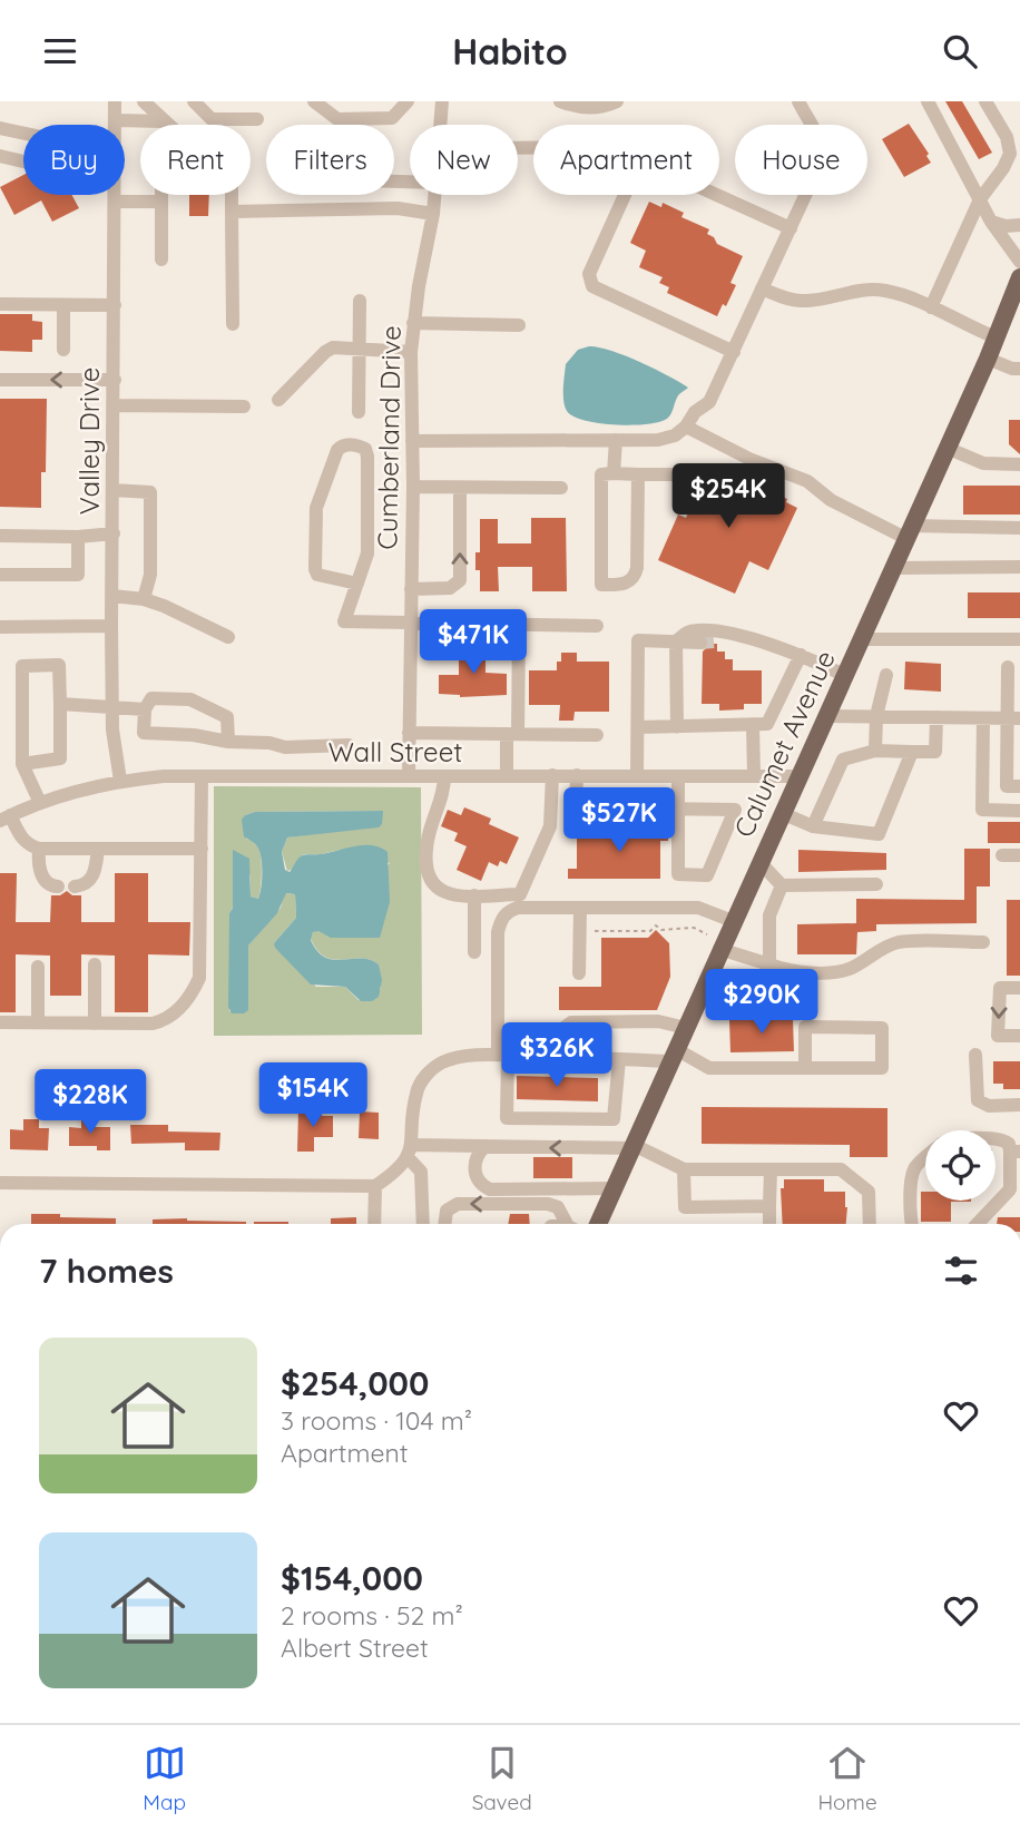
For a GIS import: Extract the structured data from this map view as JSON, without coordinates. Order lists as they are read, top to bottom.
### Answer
{
  "streets": {
    "main road": ["Calumet Avenue"],
    "street": ["Cumberland Drive", "Valley Drive", "Wall Street"]
  },
  "crossings": [
    ["Cumberland Drive", "Wall Street"],
    ["Valley Drive", "Wall Street"],
    ["Calumet Avenue", "Wall Street"]
  ],
  "page": {
    "header": "Habito",
    "chip": [
      "Buy",
      "Rent",
      "Filters",
      "New",
      "Apartment",
      "House"
    ],
    "price": [
      "$254K",
      "$471K",
      "$527K",
      "$290K",
      "$326K",
      "$154K",
      "$228K"
    ],
    "heading": "7 homes",
    "list": [
      {
        "name": "$254,000",
        "note": "3 rooms · 104 m² · Apartment"
      },
      {
        "name": "$154,000",
        "note": "2 rooms · 52 m² · Albert Street"
      }
    ],
    "tabs": ["Map", "Saved", "Home"]
  }
}
